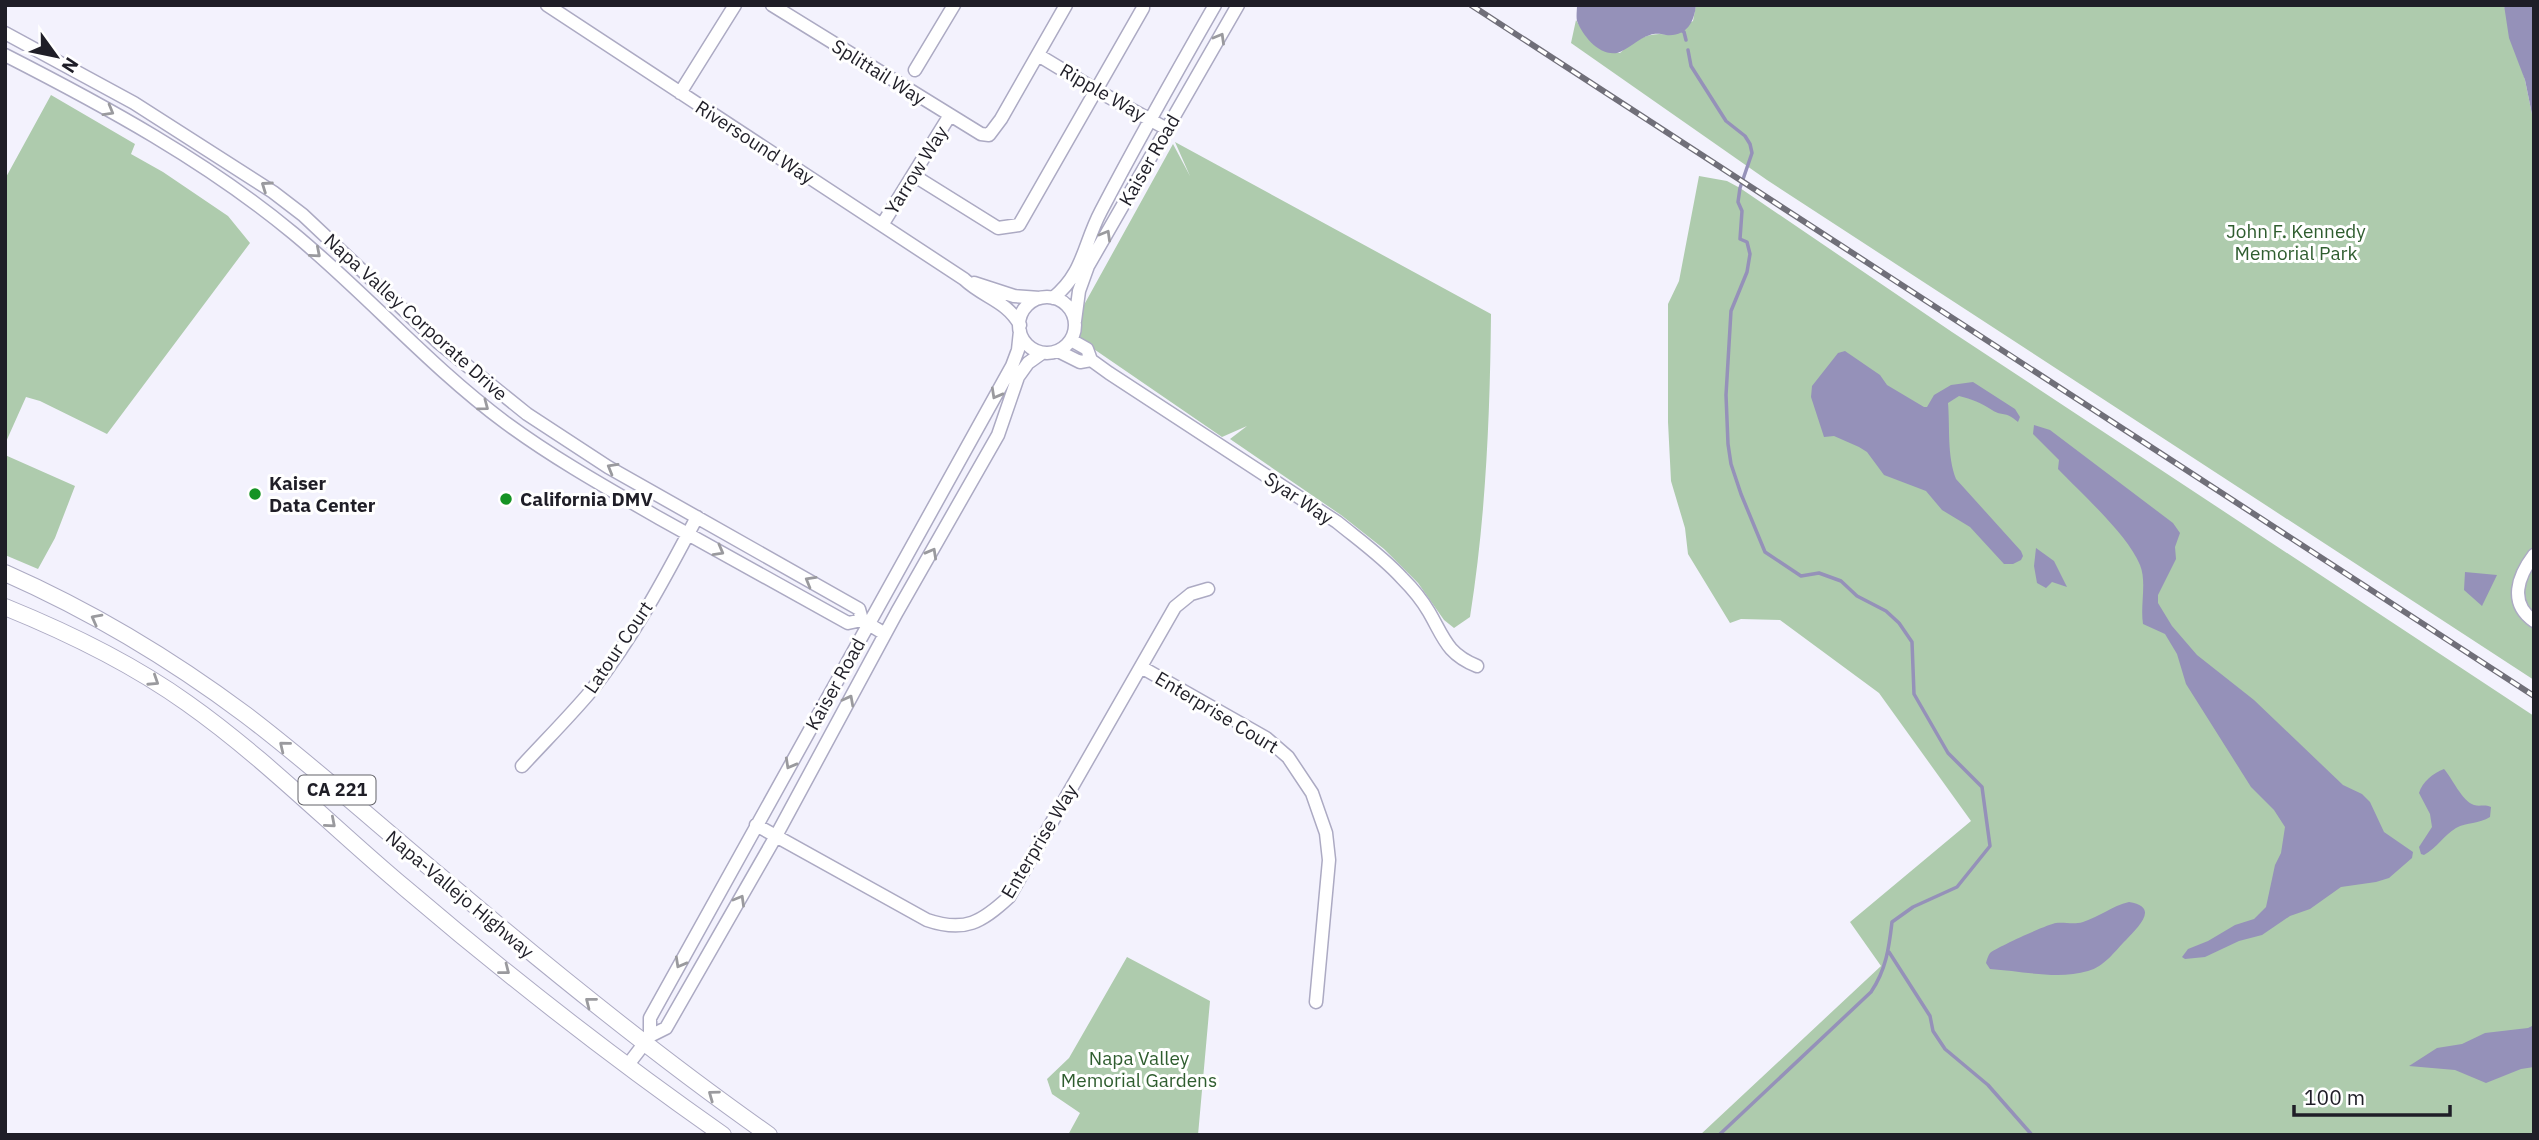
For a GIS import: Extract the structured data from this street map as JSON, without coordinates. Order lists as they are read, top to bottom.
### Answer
{
  "streets": {
    "main road": ["CA 221", "Napa-Vallejo Highway"],
    "street": [
      "Splittail Way",
      "Ripple Way",
      "Riversound Way",
      "Kaiser Road",
      "Yarrow Way",
      "Napa Valley Corporate Drive",
      "Syar Way",
      "Latour Court",
      "Enterprise Court",
      "Enterprise Way"
    ]
  },
  "crossings": [
    ["Splittail Way", "Ripple Way"],
    ["Splittail Way", "Yarrow Way"],
    ["Ripple Way", "Kaiser Road"],
    ["Riversound Way", "Kaiser Road"],
    ["Riversound Way", "Yarrow Way"],
    ["Riversound Way", "Syar Way"],
    ["Kaiser Road", "Napa Valley Corporate Drive"],
    ["Kaiser Road", "Syar Way"],
    ["Kaiser Road", "Enterprise Way"],
    ["Kaiser Road", "Napa-Vallejo Highway"],
    ["Napa Valley Corporate Drive", "Latour Court"],
    ["Enterprise Court", "Enterprise Way"]
  ],
  "parks": ["John F. Kennedy Memorial Park", "Napa Valley Memorial Gardens"],
  "places": ["Kaiser Data Center", "California DMV"],
  "scale_bar": "100 m",
  "north": "bottom right"
}
